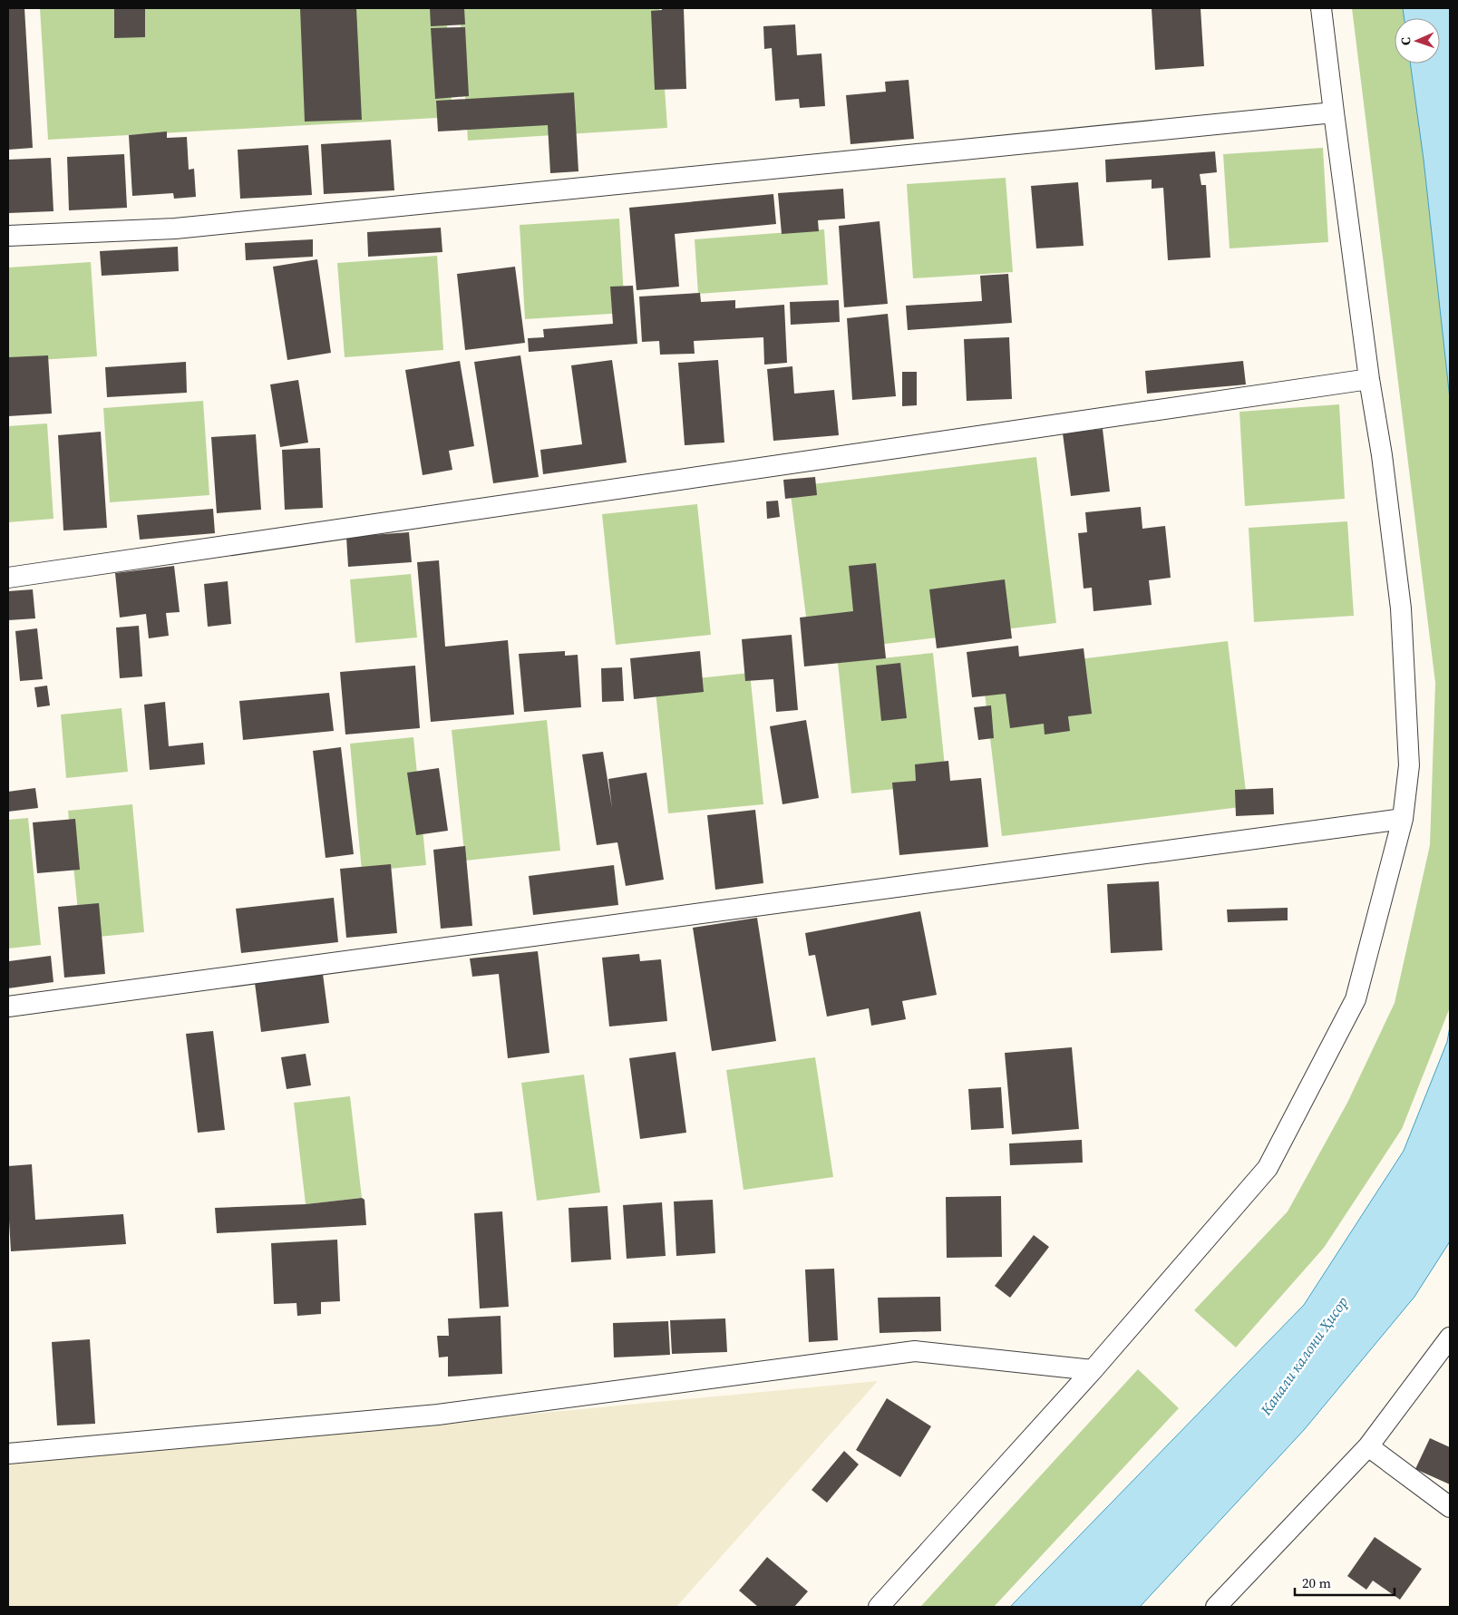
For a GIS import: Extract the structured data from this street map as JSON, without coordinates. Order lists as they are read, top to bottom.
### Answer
{
  "water": ["Канали калони Ҳисор"],
  "scale_bar": "20 m",
  "north": "left"
}
